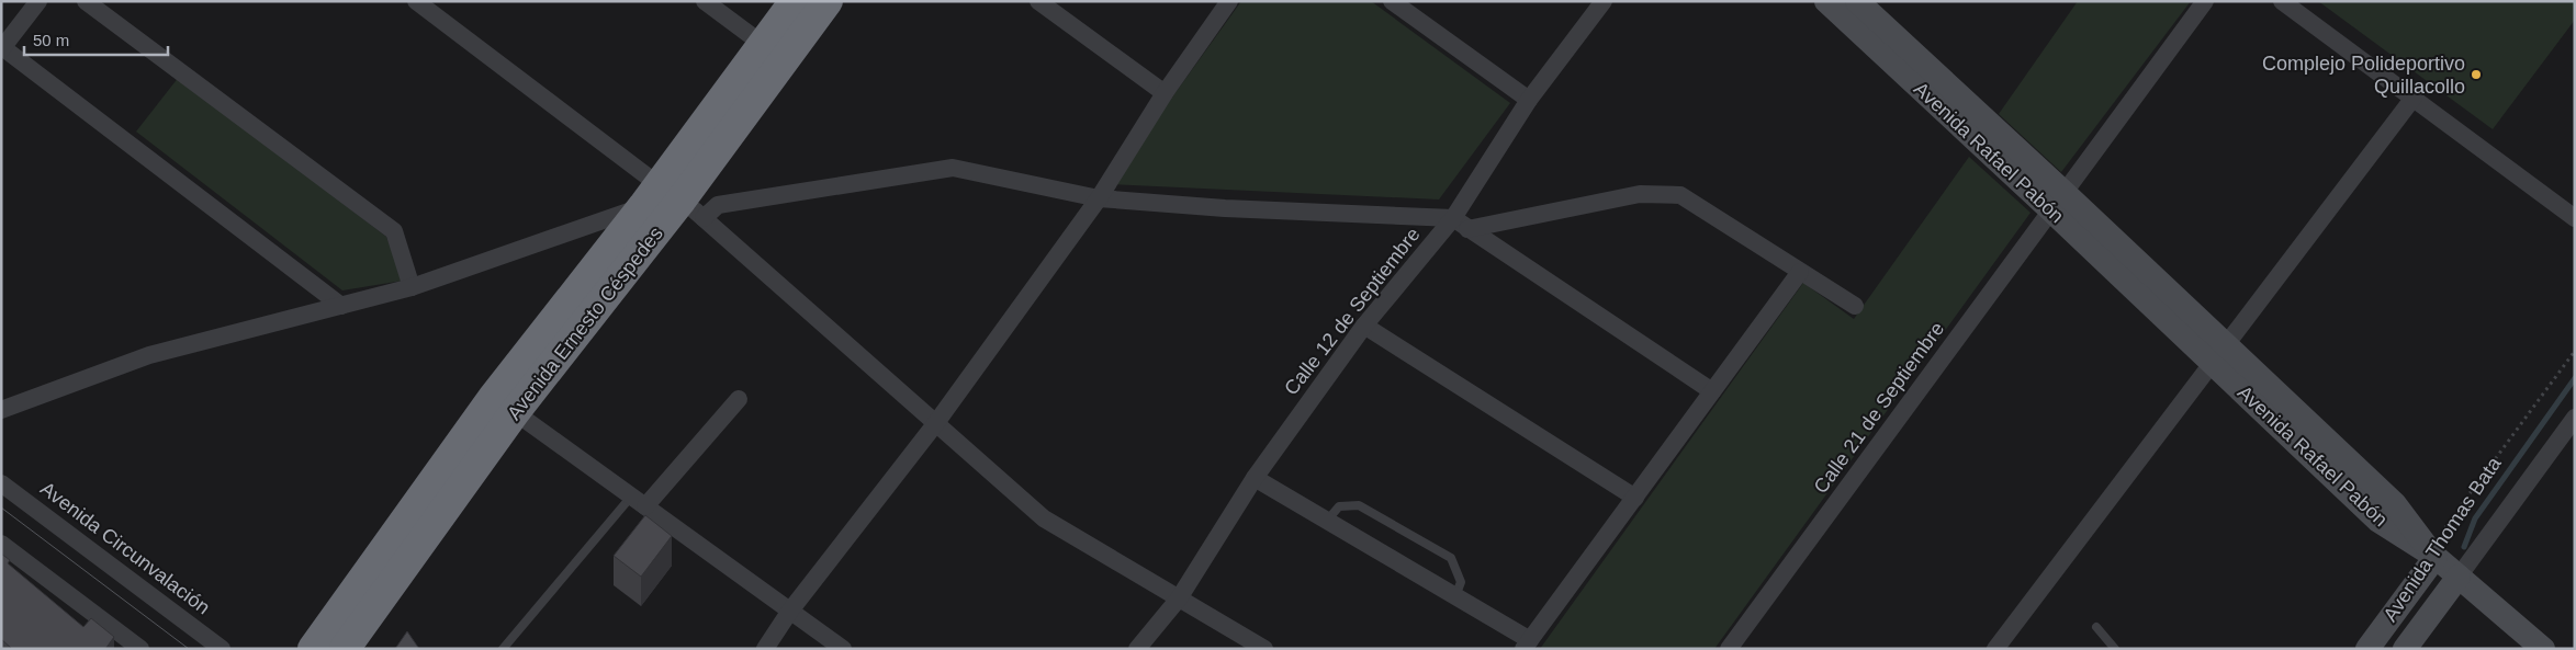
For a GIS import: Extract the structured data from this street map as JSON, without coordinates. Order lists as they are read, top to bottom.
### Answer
{
  "streets": {
    "highway": ["Avenida Ernesto Céspedes"],
    "main road": ["Avenida Rafael Pabón", "Avenida Thomas Bata"],
    "street": ["Calle 12 de Septiembre", "Calle 21 de Septiembre", "Avenida Circunvalación"]
  },
  "crossings": [
    ["Avenida Rafael Pabón", "Calle 21 de Septiembre"],
    ["Avenida Rafael Pabón", "Avenida Thomas Bata"]
  ],
  "places": ["Complejo Polideportivo Quillacollo"],
  "scale_bar": "50 m"
}
